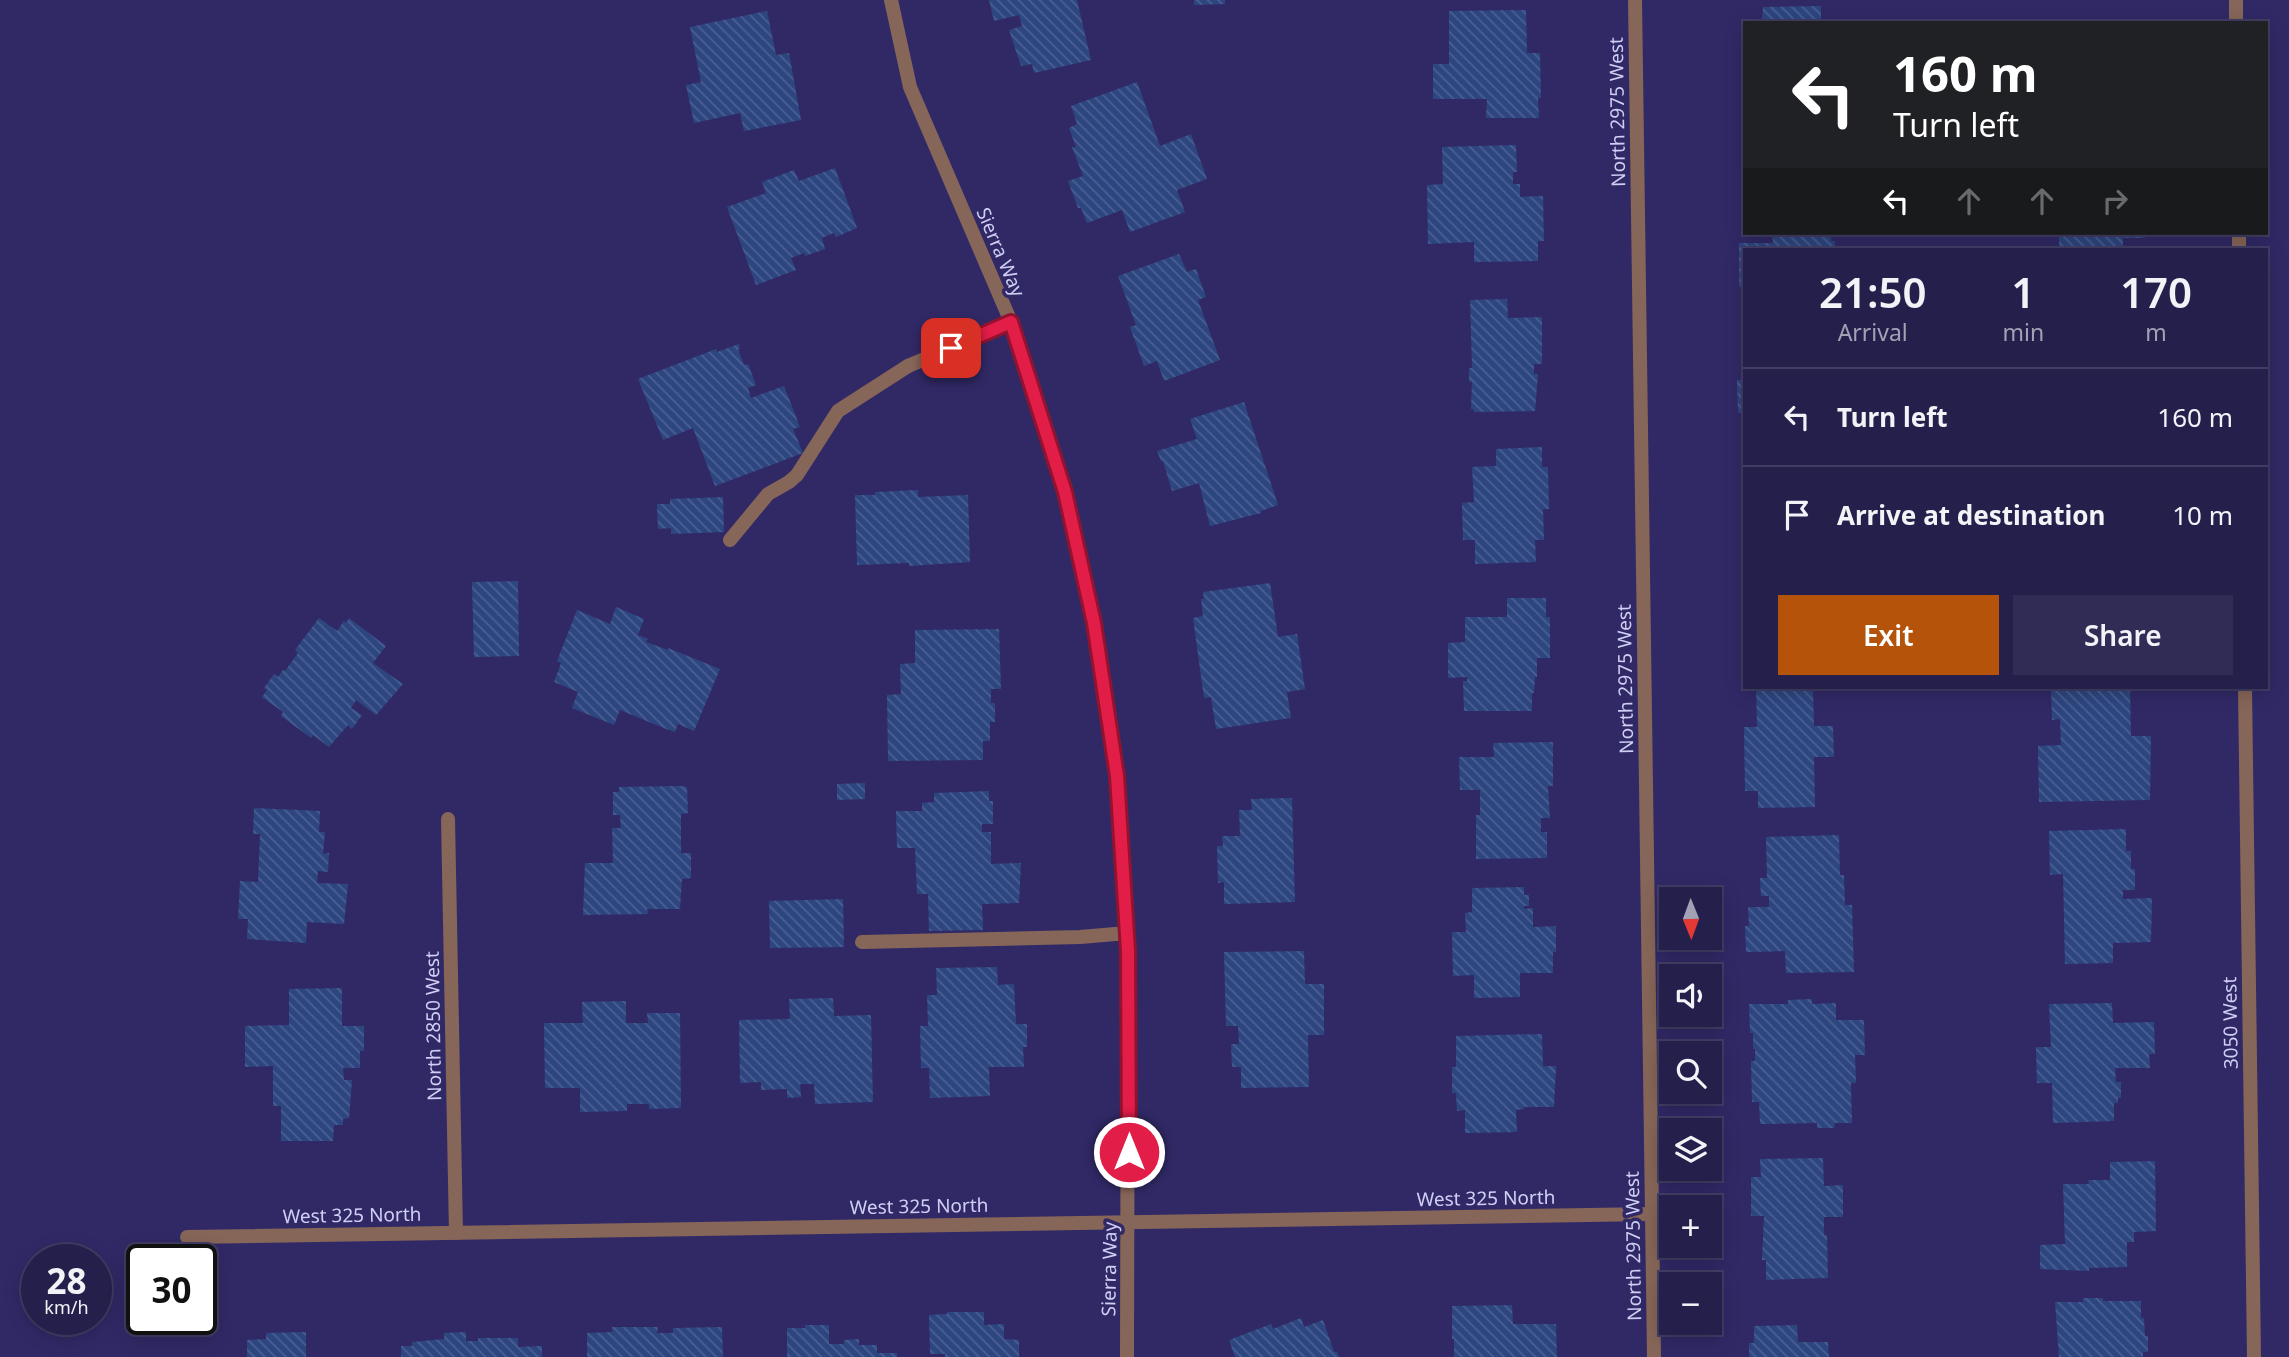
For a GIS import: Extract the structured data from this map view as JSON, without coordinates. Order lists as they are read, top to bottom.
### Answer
{
  "streets": {
    "street": [
      "North 2975 West",
      "Sierra Way",
      "3050 West",
      "North 2850 West",
      "West 325 North"
    ]
  },
  "crossings": [
    ["North 2975 West", "West 325 North"],
    ["Sierra Way", "West 325 North"],
    ["North 2850 West", "West 325 North"]
  ],
  "north": "bottom",
  "page": {
    "turn": ["160 m", "Turn left"],
    "eta": [
      "21:50",
      "Arrival",
      "1",
      "min",
      "170",
      "m"
    ],
    "list": [
      {
        "name": "Turn left",
        "value": "160 m"
      },
      {
        "name": "Arrive at destination",
        "value": "10 m"
      }
    ],
    "buttons": ["Exit", "Share"],
    "map_buttons": ["+", "−"],
    "speed": "28 km/h",
    "limit": "30"
  }
}
